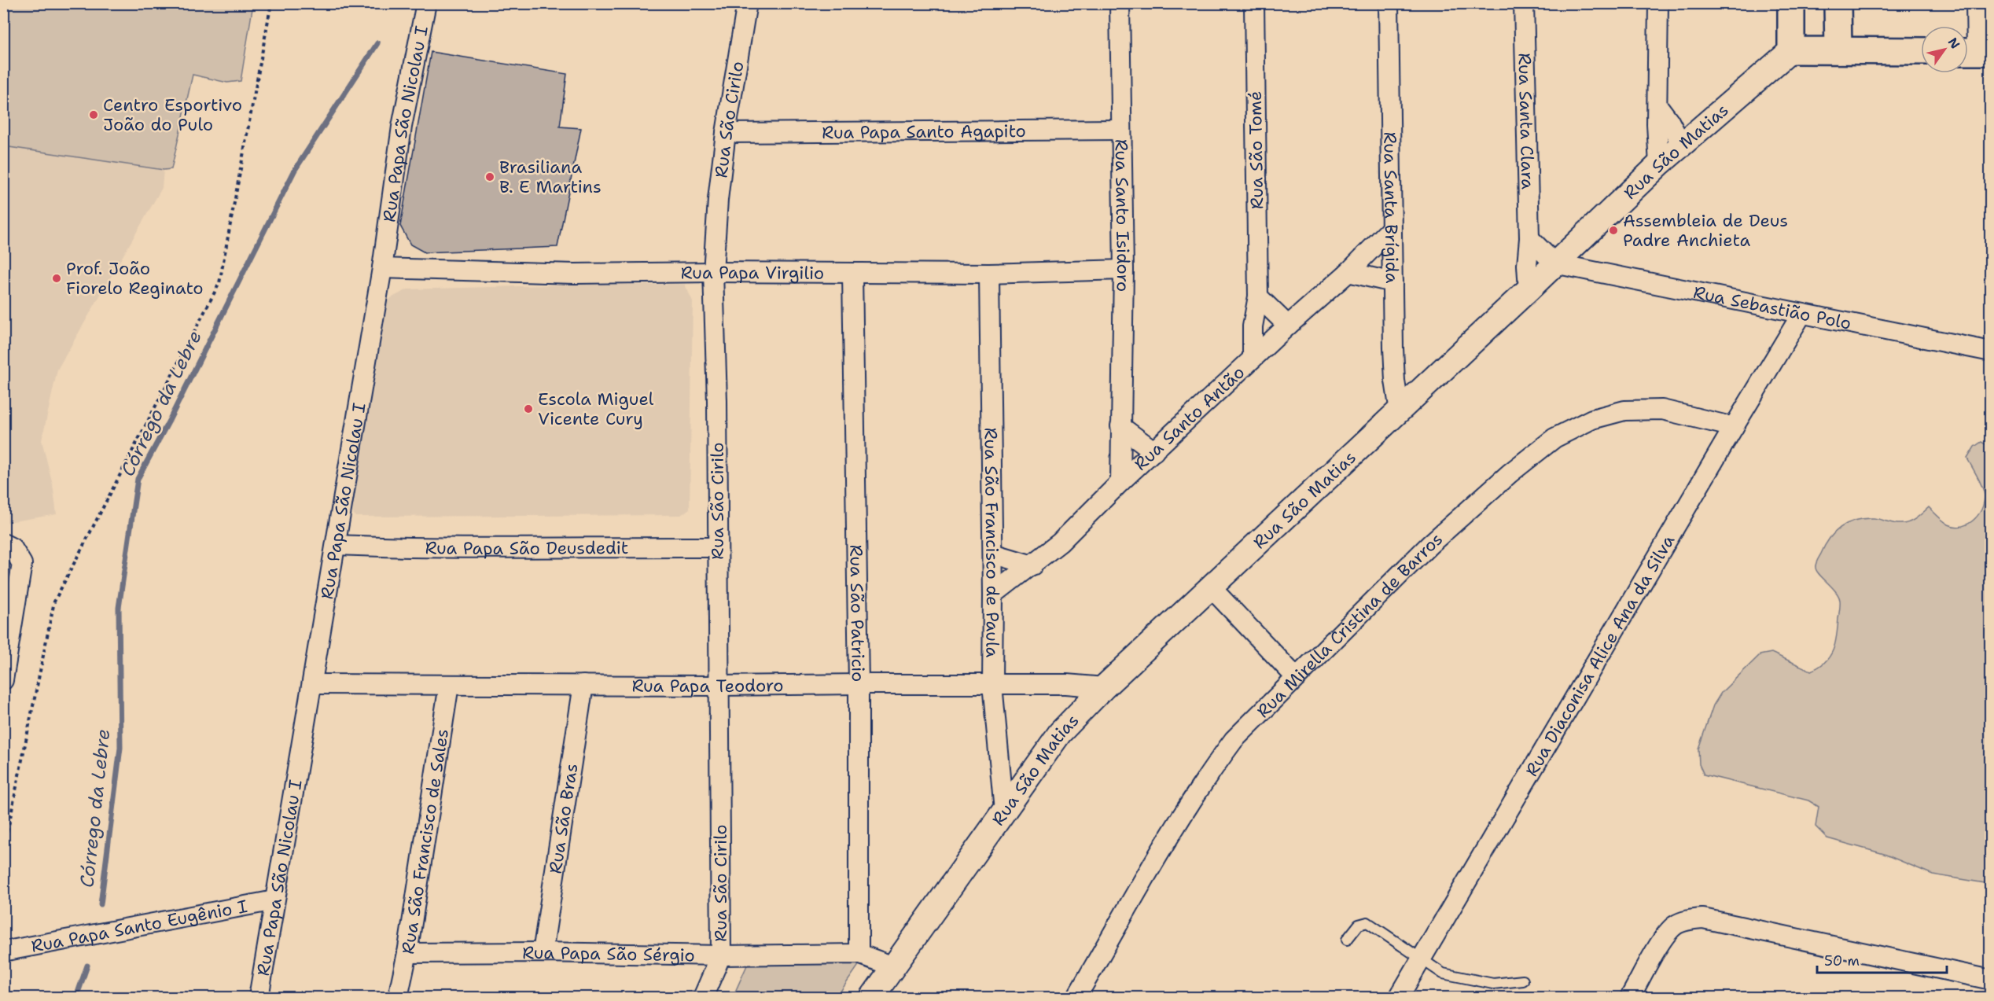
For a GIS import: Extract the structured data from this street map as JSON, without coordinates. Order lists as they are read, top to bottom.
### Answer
{
  "streets": {
    "street": [
      "Rua São Cirilo",
      "Rua Santa Clara",
      "Rua Papa São Nicolau I",
      "Rua Papa Santo Agapito",
      "Rua São Tomé",
      "Rua São Matias",
      "Rua Santa Brígida",
      "Rua Santo Isidoro",
      "Rua Papa Virgilio",
      "Rua Sebastião Polo",
      "Rua Santo Antão",
      "Rua São Francisco de Paula",
      "Rua Papa São Deusdedit",
      "Rua São Patricio",
      "Rua Mirella Cristina de Barros",
      "Rua Diaconisa Alice Ana da Silva",
      "Rua Papa Teodoro",
      "Rua São Bras",
      "Rua São Francisco de Sales",
      "Rua Papa Santo Eugênio I",
      "Rua Papa São Sérgio"
    ]
  },
  "crossings": [
    ["Rua São Cirilo", "Rua Papa Santo Agapito"],
    ["Rua São Cirilo", "Rua Papa Virgilio"],
    ["Rua São Cirilo", "Rua Papa São Deusdedit"],
    ["Rua São Cirilo", "Rua Papa Teodoro"],
    ["Rua São Cirilo", "Rua Papa São Sérgio"],
    ["Rua Santa Clara", "Rua São Matias"],
    ["Rua Papa São Nicolau I", "Rua Papa Virgilio"],
    ["Rua Papa São Nicolau I", "Rua Papa São Deusdedit"],
    ["Rua Papa São Nicolau I", "Rua Papa Teodoro"],
    ["Rua Papa São Nicolau I", "Rua Papa Santo Eugênio I"],
    ["Rua Papa Santo Agapito", "Rua Santo Isidoro"],
    ["Rua São Tomé", "Rua Santo Antão"],
    ["Rua São Matias", "Rua Santa Brígida"],
    ["Rua São Matias", "Rua Sebastião Polo"],
    ["Rua São Matias", "Rua São Francisco de Paula"],
    ["Rua São Matias", "Rua Papa Teodoro"],
    ["Rua São Matias", "Rua Papa São Sérgio"],
    ["Rua Santa Brígida", "Rua Santo Antão"],
    ["Rua Santo Isidoro", "Rua Papa Virgilio"],
    ["Rua Santo Isidoro", "Rua Santo Antão"],
    ["Rua Papa Virgilio", "Rua São Francisco de Paula"],
    ["Rua Papa Virgilio", "Rua São Patricio"],
    ["Rua Sebastião Polo", "Rua Diaconisa Alice Ana da Silva"],
    ["Rua Santo Antão", "Rua São Francisco de Paula"],
    ["Rua São Francisco de Paula", "Rua Papa Teodoro"],
    ["Rua São Patricio", "Rua Papa Teodoro"],
    ["Rua São Patricio", "Rua Papa São Sérgio"],
    ["Rua Mirella Cristina de Barros", "Rua Diaconisa Alice Ana da Silva"],
    ["Rua Papa Teodoro", "Rua São Bras"],
    ["Rua Papa Teodoro", "Rua São Francisco de Sales"],
    ["Rua São Bras", "Rua Papa São Sérgio"],
    ["Rua São Francisco de Sales", "Rua Papa São Sérgio"]
  ],
  "water": ["Córrego da Lebre"],
  "places": [
    "Centro Esportivo João do Pulo",
    "Brasiliana B. E Martins",
    "Assembleia de Deus Padre Anchieta",
    "Prof. João Fiorelo Reginato",
    "Escola Miguel Vicente Cury"
  ],
  "scale_bar": "50 m",
  "north": "top right"
}
